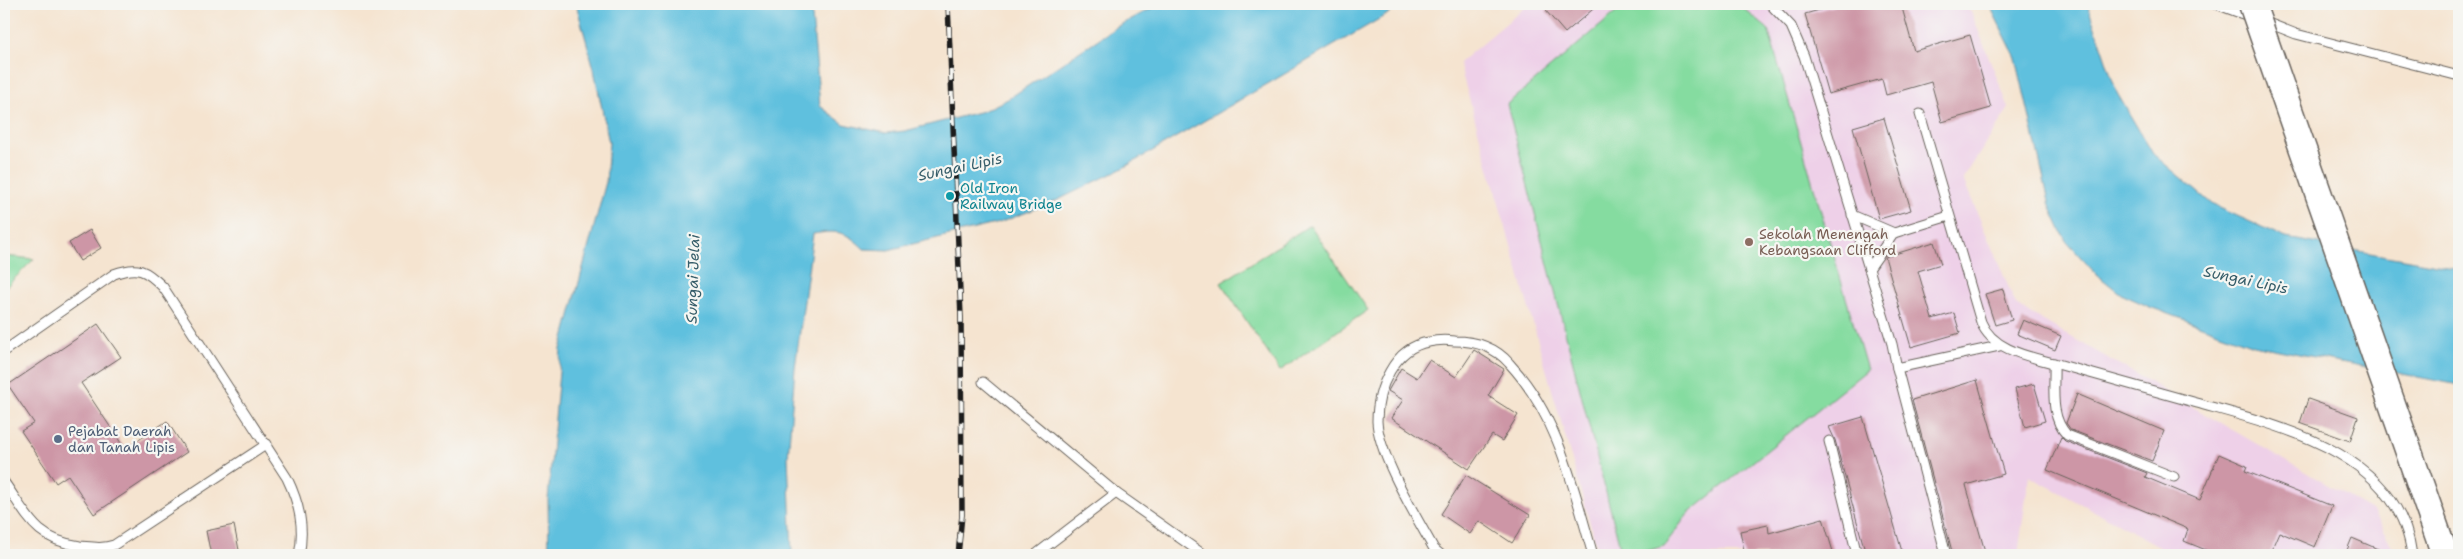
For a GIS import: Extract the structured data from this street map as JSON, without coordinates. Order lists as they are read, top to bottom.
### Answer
{
  "water": ["Sungai Lipis", "Sungai Jelai"],
  "places": ["Old Iron Railway Bridge", "Sekolah Menengah Kebangsaan Clifford", "Pejabat Daerah dan Tanah Lipis"]
}
